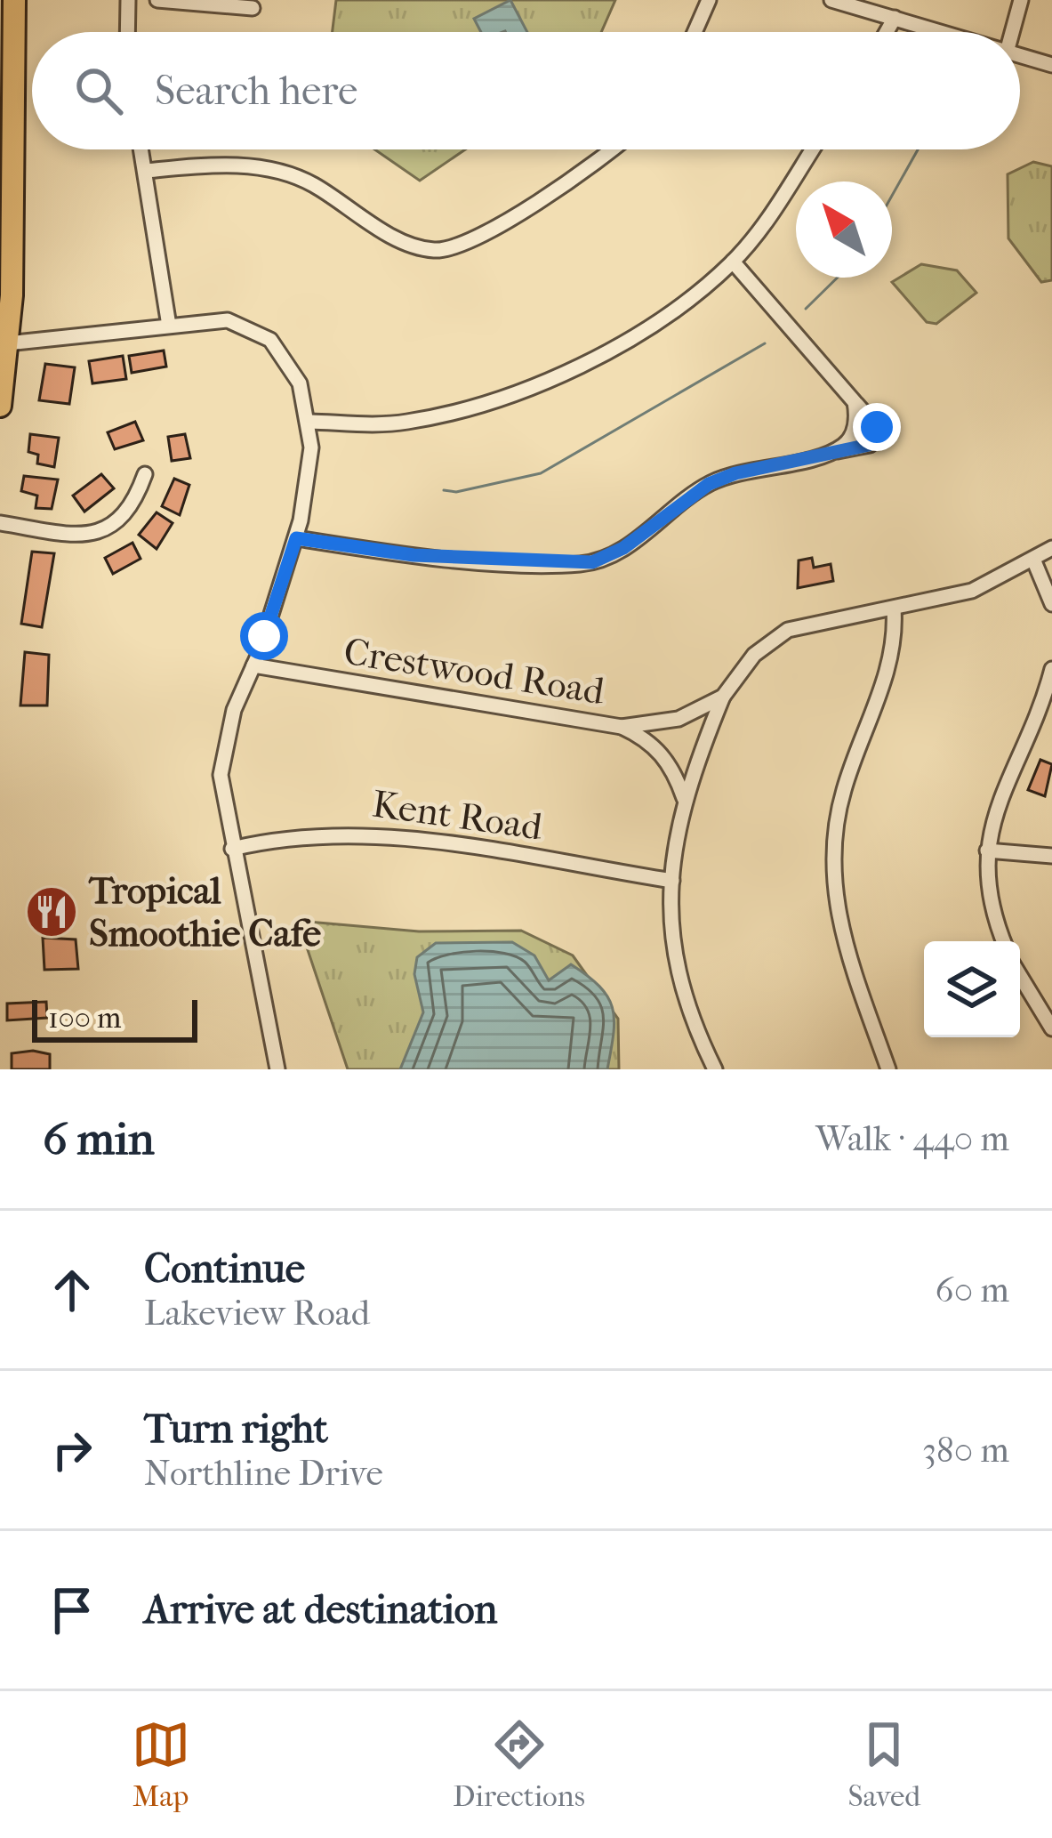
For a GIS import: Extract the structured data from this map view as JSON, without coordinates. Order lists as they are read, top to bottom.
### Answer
{
  "streets": {
    "street": ["Crestwood Road", "Kent Road"]
  },
  "places": {
    "restaurant": ["Tropical Smoothie Cafe"]
  },
  "scale_bar": "100 m",
  "north": "top left",
  "page": {
    "search": "Search here",
    "scale": "100 m",
    "heading": ["6 min", "Walk · 440 m"],
    "list": [
      ["Continue", "Lakeview Road", "60 m"],
      ["Turn right", "Northline Drive", "380 m"],
      "Arrive at destination"
    ],
    "nav": ["Map", "Directions", "Saved"]
  }
}
